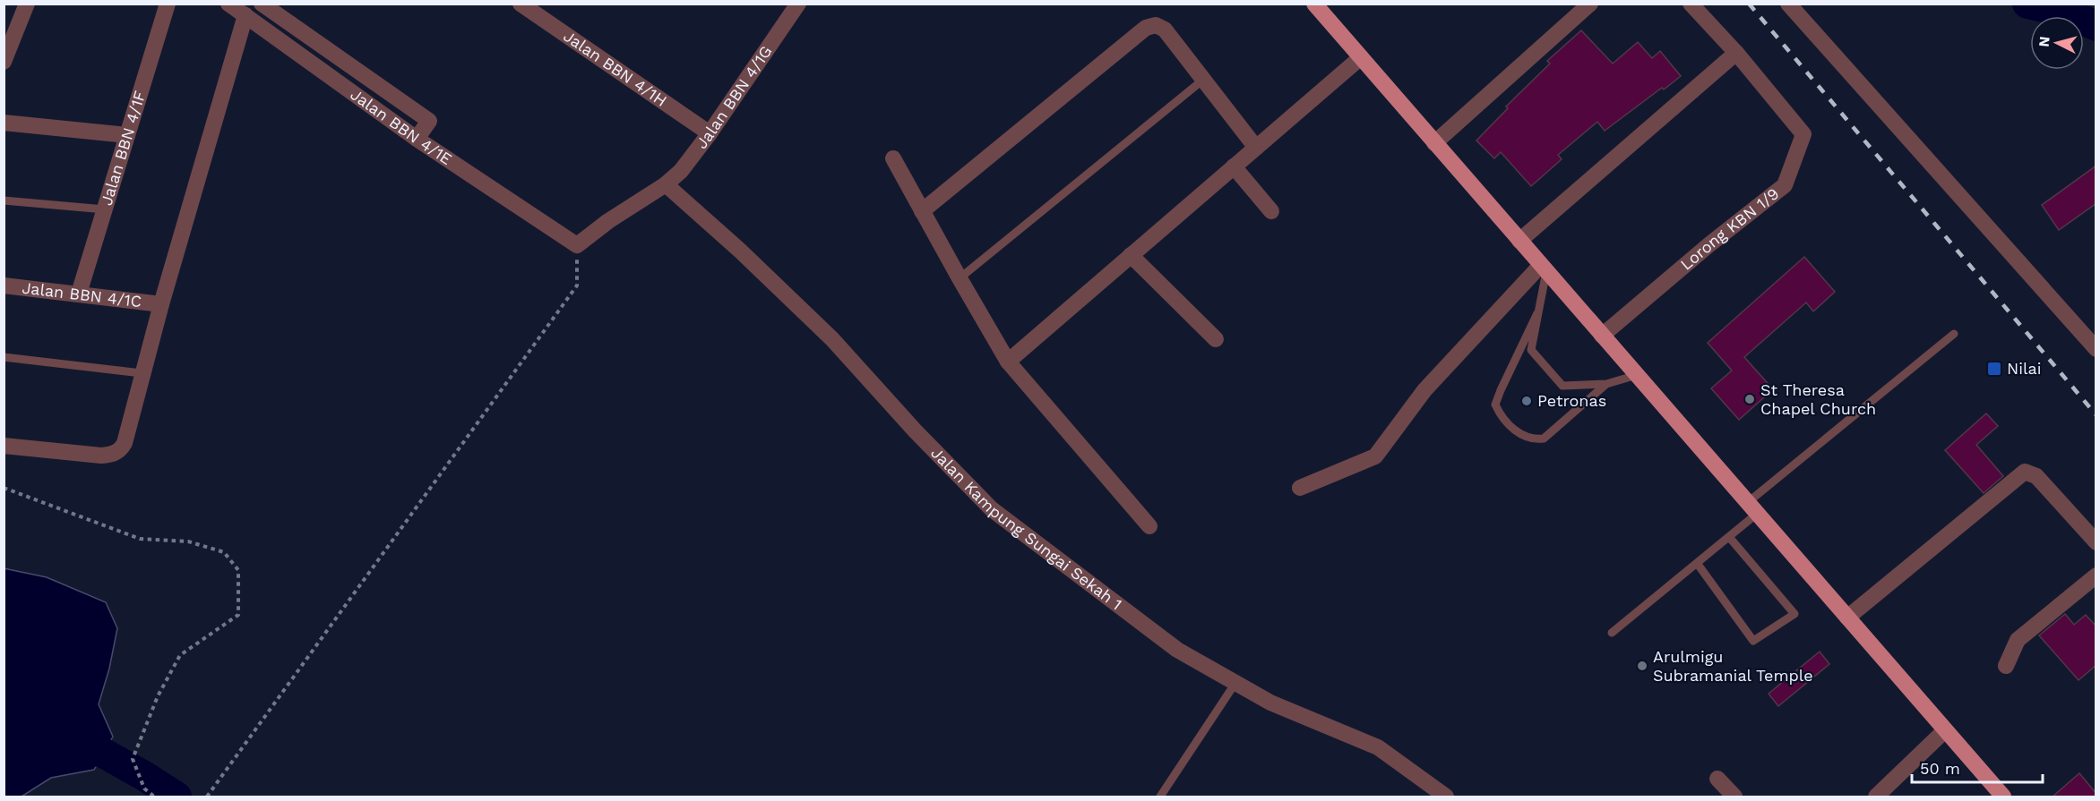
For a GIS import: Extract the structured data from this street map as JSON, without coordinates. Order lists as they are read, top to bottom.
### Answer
{
  "streets": {
    "street": [
      "Jalan BBN 4/1H",
      "Jalan BBN 4/1G",
      "Jalan BBN 4/1E",
      "Jalan BBN 4/1F",
      "Lorong KBN 1/9",
      "Jalan BBN 4/1C",
      "Jalan Kampung Sungai Sekah 1"
    ]
  },
  "crossings": [
    ["Jalan BBN 4/1H", "Jalan BBN 4/1G"],
    ["Jalan BBN 4/1G", "Jalan BBN 4/1E"],
    ["Jalan BBN 4/1G", "Jalan Kampung Sungai Sekah 1"],
    ["Jalan BBN 4/1F", "Jalan BBN 4/1C"]
  ],
  "places": {
    "transit": ["Nilai"],
    "other": ["St Theresa Chapel Church", "Petronas", "Arulmigu Subramanial Temple"]
  },
  "scale_bar": "50 m",
  "north": "left"
}
